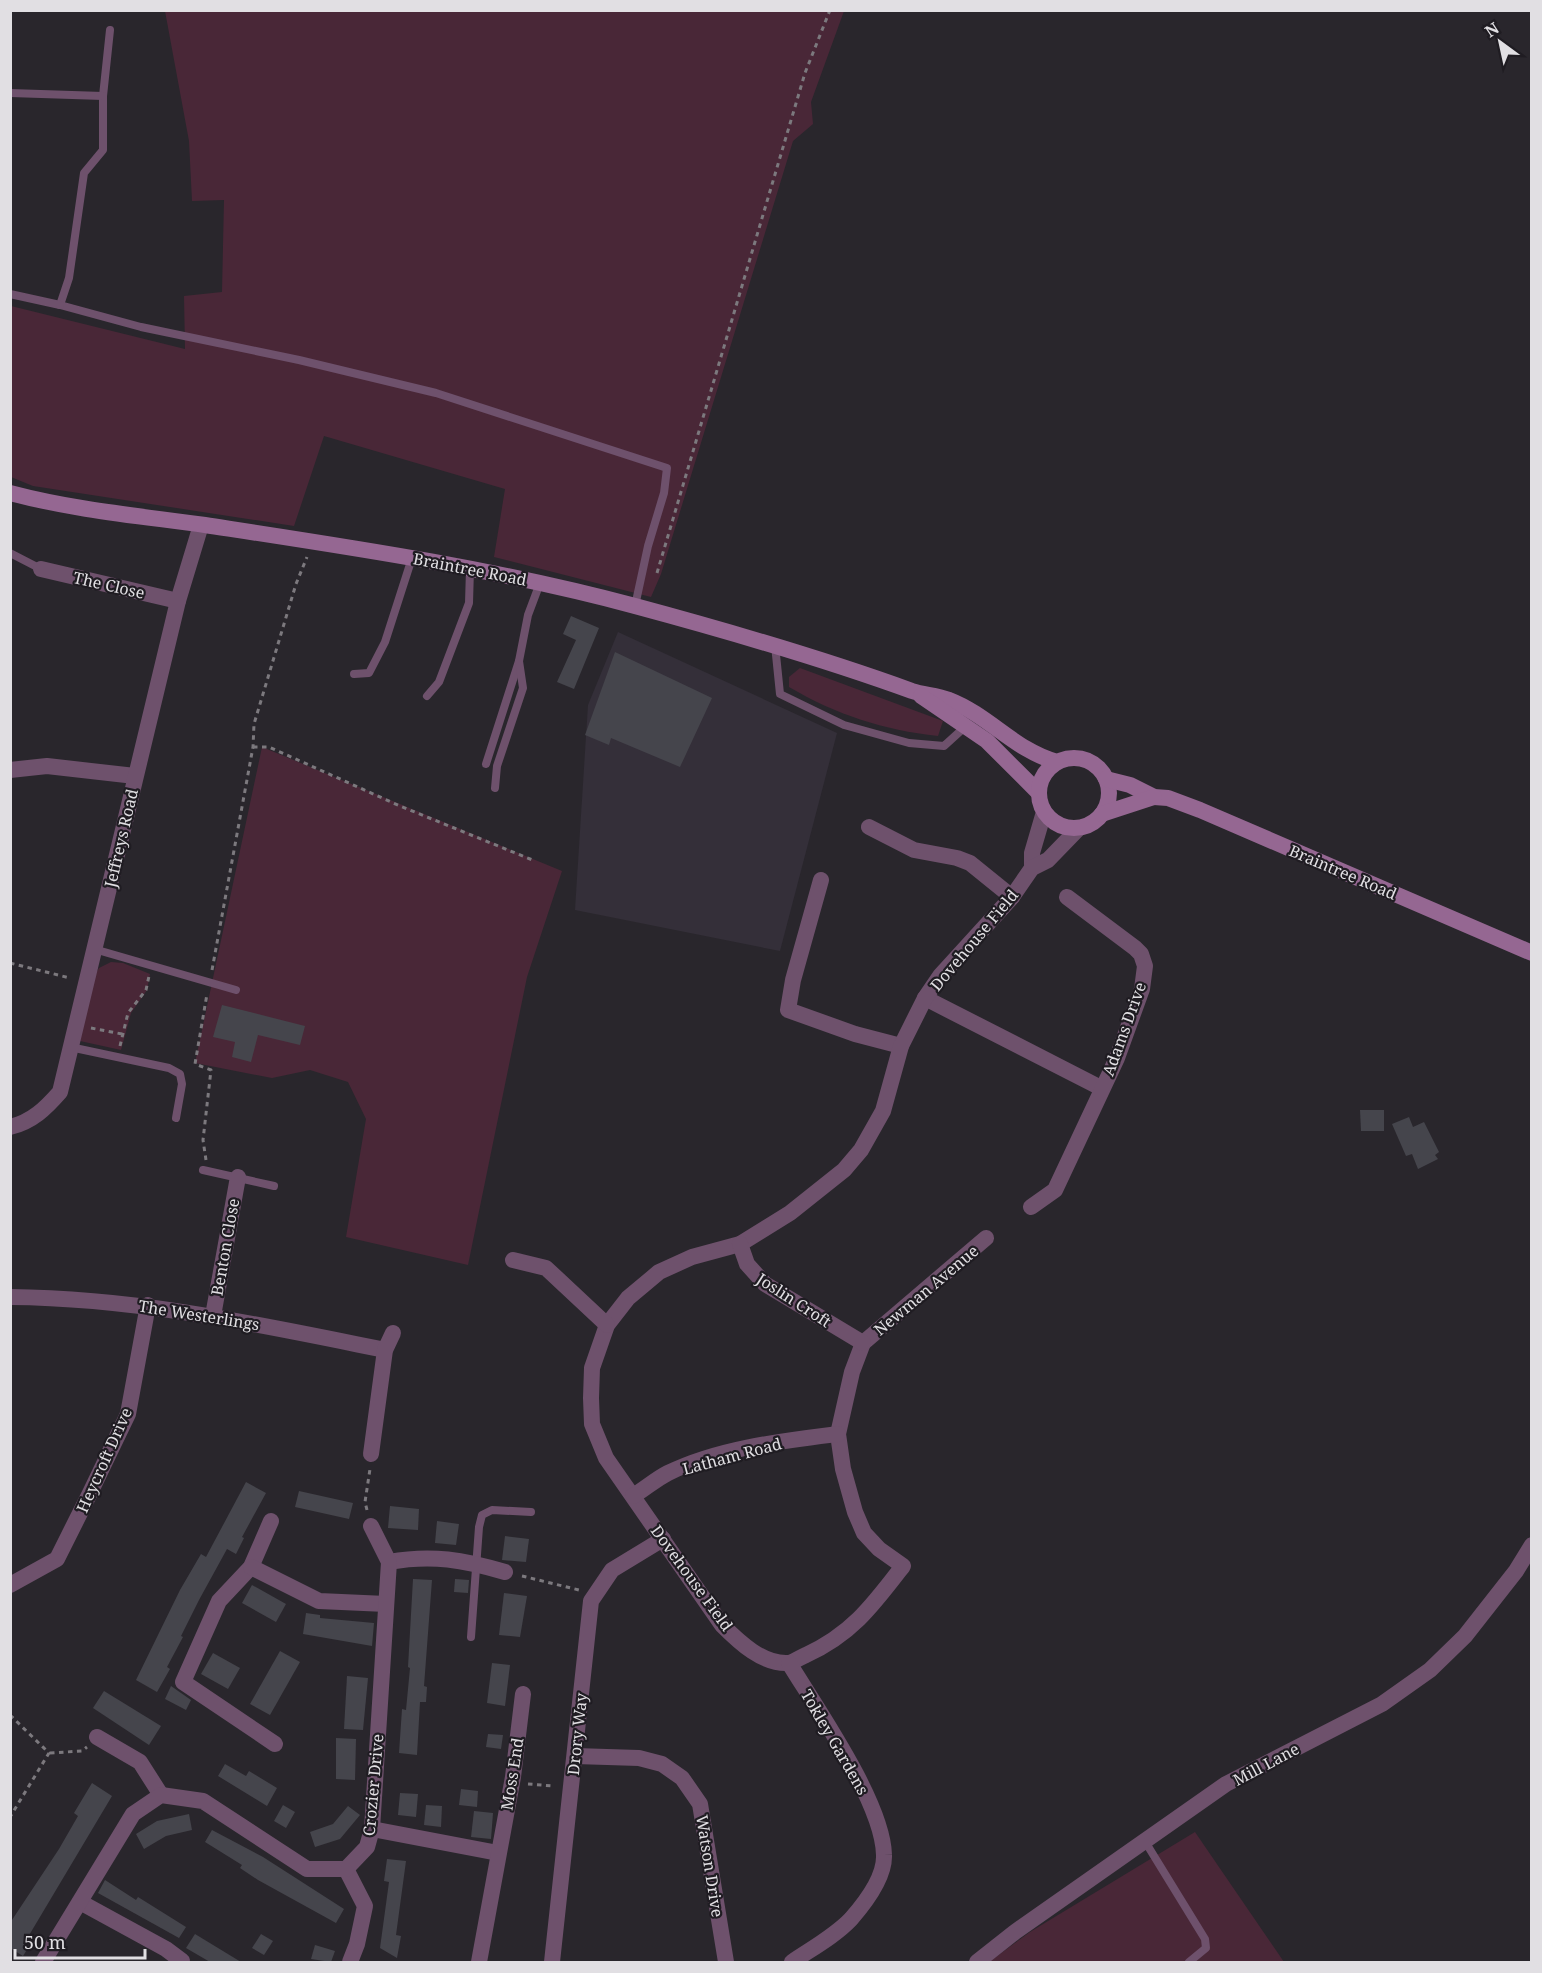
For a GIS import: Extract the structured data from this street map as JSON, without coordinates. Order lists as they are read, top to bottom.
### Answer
{
  "streets": {
    "main road": ["Braintree Road"],
    "street": [
      "The Close",
      "Jeffreys Road",
      "Dovehouse Field",
      "Adams Drive",
      "Benton Close",
      "Newman Avenue",
      "Joslin Croft",
      "The Westerlings",
      "Latham Road",
      "Heycroft Drive",
      "Drory Way",
      "Tokley Gardens",
      "Mill Lane",
      "Moss End",
      "Crozier Drive",
      "Watson Drive"
    ]
  },
  "crossings": [
    ["Braintree Road", "Jeffreys Road"],
    ["Braintree Road", "Dovehouse Field"],
    ["The Close", "Jeffreys Road"],
    ["Dovehouse Field", "Adams Drive"],
    ["Dovehouse Field", "Newman Avenue"],
    ["Dovehouse Field", "Joslin Croft"],
    ["Dovehouse Field", "Latham Road"],
    ["Dovehouse Field", "Drory Way"],
    ["Dovehouse Field", "Tokley Gardens"],
    ["Benton Close", "The Westerlings"],
    ["Newman Avenue", "Joslin Croft"],
    ["Newman Avenue", "Latham Road"],
    ["Newman Avenue", "Tokley Gardens"],
    ["The Westerlings", "Heycroft Drive"],
    ["Drory Way", "Watson Drive"]
  ],
  "scale_bar": "50 m",
  "north": "top left"
}
